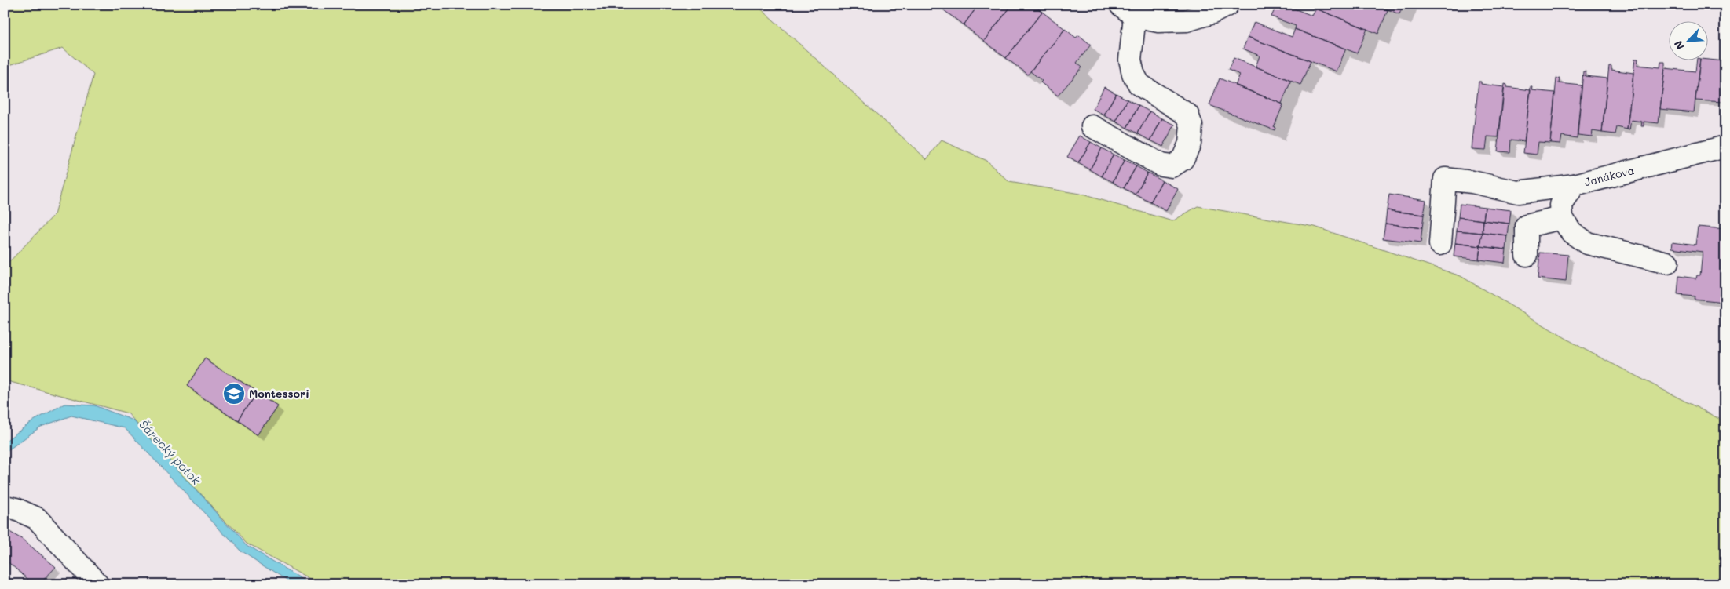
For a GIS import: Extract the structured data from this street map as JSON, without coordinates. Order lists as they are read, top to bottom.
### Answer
{
  "streets": {
    "street": ["Janákova"]
  },
  "water": ["Šárecký potok"],
  "places": {
    "school or university": ["Montessori"]
  },
  "north": "bottom left"
}
